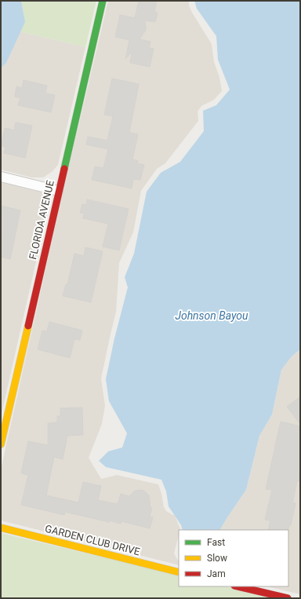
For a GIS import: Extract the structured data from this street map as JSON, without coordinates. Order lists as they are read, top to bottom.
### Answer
{
  "streets": {
    "street": ["FLORIDA AVENUE", "GARDEN CLUB DRIVE"]
  },
  "water": ["Johnson Bayou"],
  "legend": ["Fast", "Slow", "Jam"]
}
